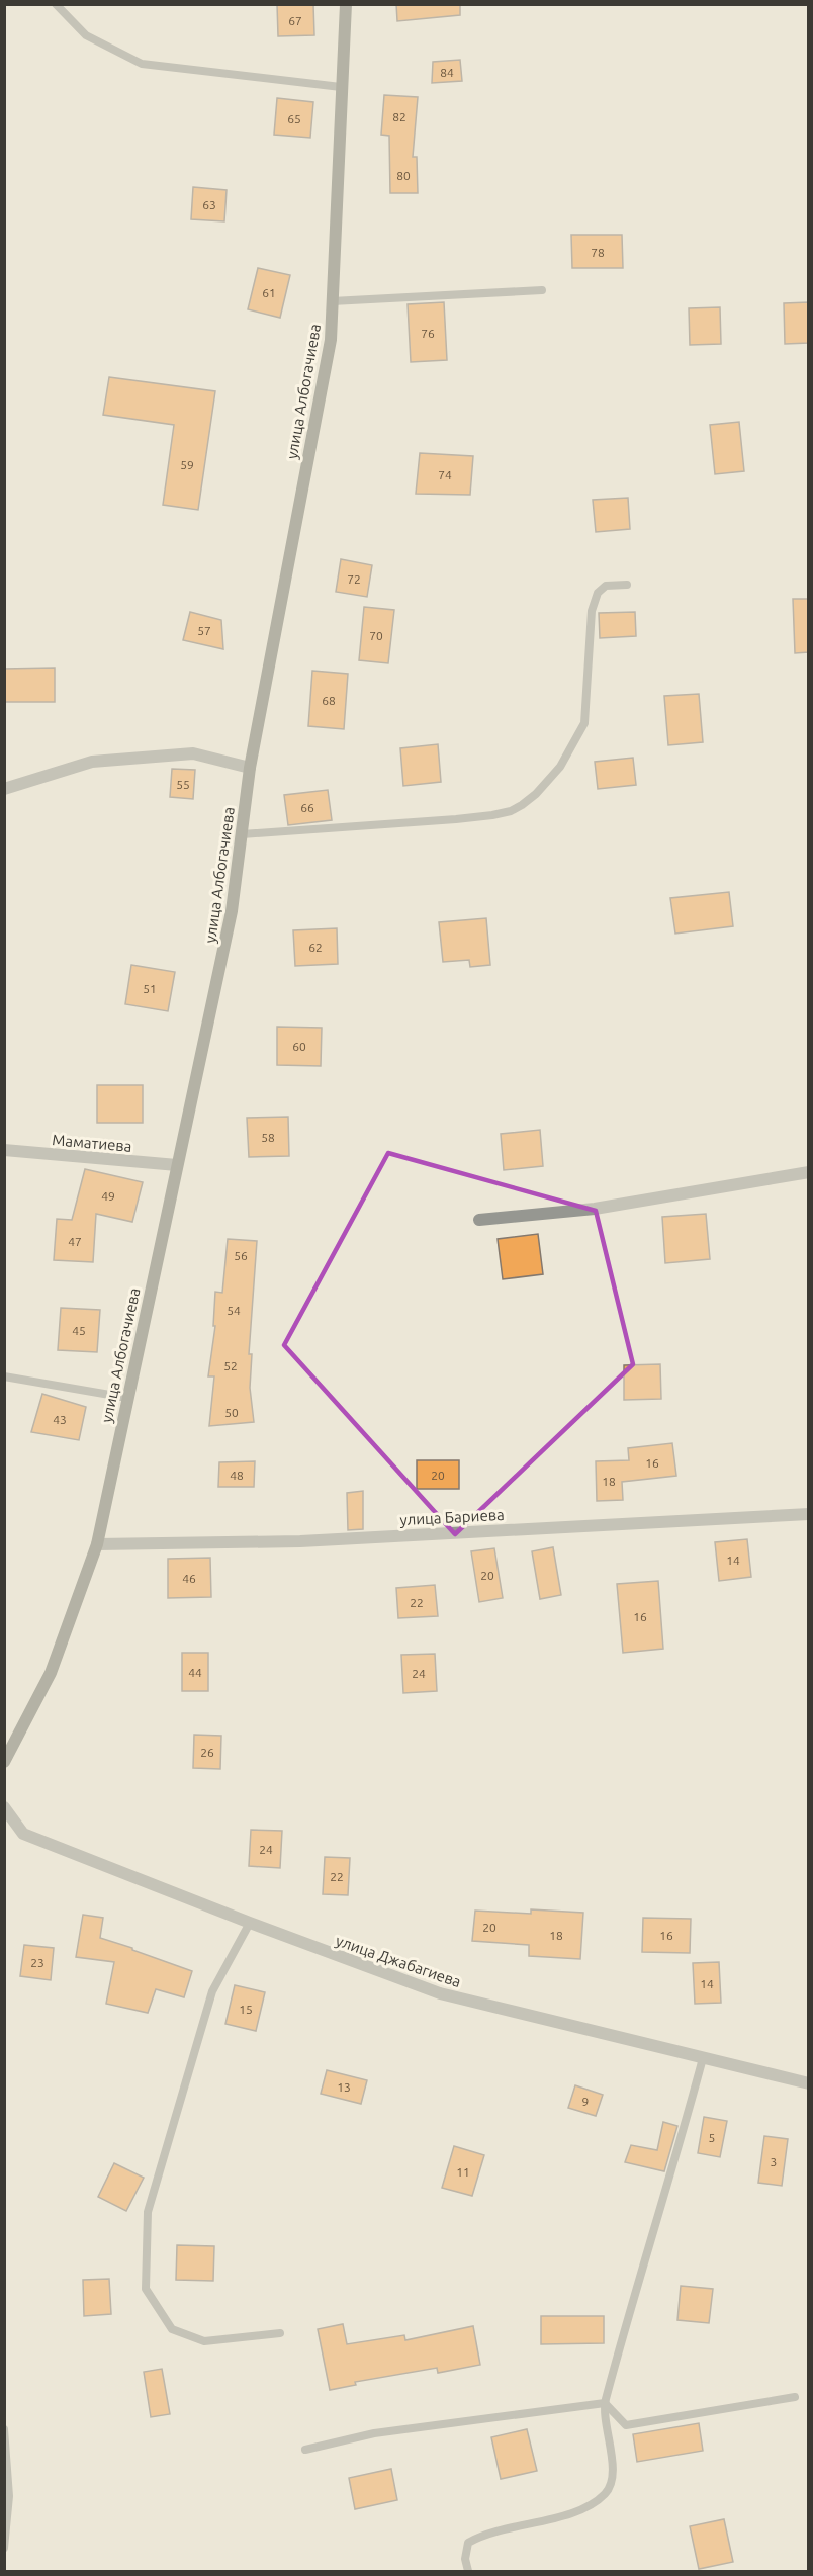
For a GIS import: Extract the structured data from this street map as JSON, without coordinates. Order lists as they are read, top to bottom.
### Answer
{
  "streets": {
    "street": [
      "улица Албогачиева",
      "Маматиева",
      "улица Бариева",
      "улица Джабагиева"
    ]
  },
  "crossings": [
    ["улица Албогачиева", "Маматиева"],
    ["улица Албогачиева", "улица Бариева"]
  ],
  "house_numbers": [
    "67",
    "84",
    "82",
    "65",
    "80",
    "63",
    "78",
    "61",
    "76",
    "59",
    "74",
    "72",
    "57",
    "70",
    "68",
    "55",
    "66",
    "62",
    "51",
    "60",
    "58",
    "49",
    "47",
    "56",
    "54",
    "45",
    "52",
    "50",
    "43",
    "16",
    "48",
    "20",
    "18",
    "14",
    "20",
    "46",
    "22",
    "16",
    "44",
    "24",
    "26",
    "24",
    "22",
    "20",
    "18",
    "16",
    "23",
    "14",
    "15",
    "13",
    "9",
    "5",
    "3",
    "11"
  ]
}
